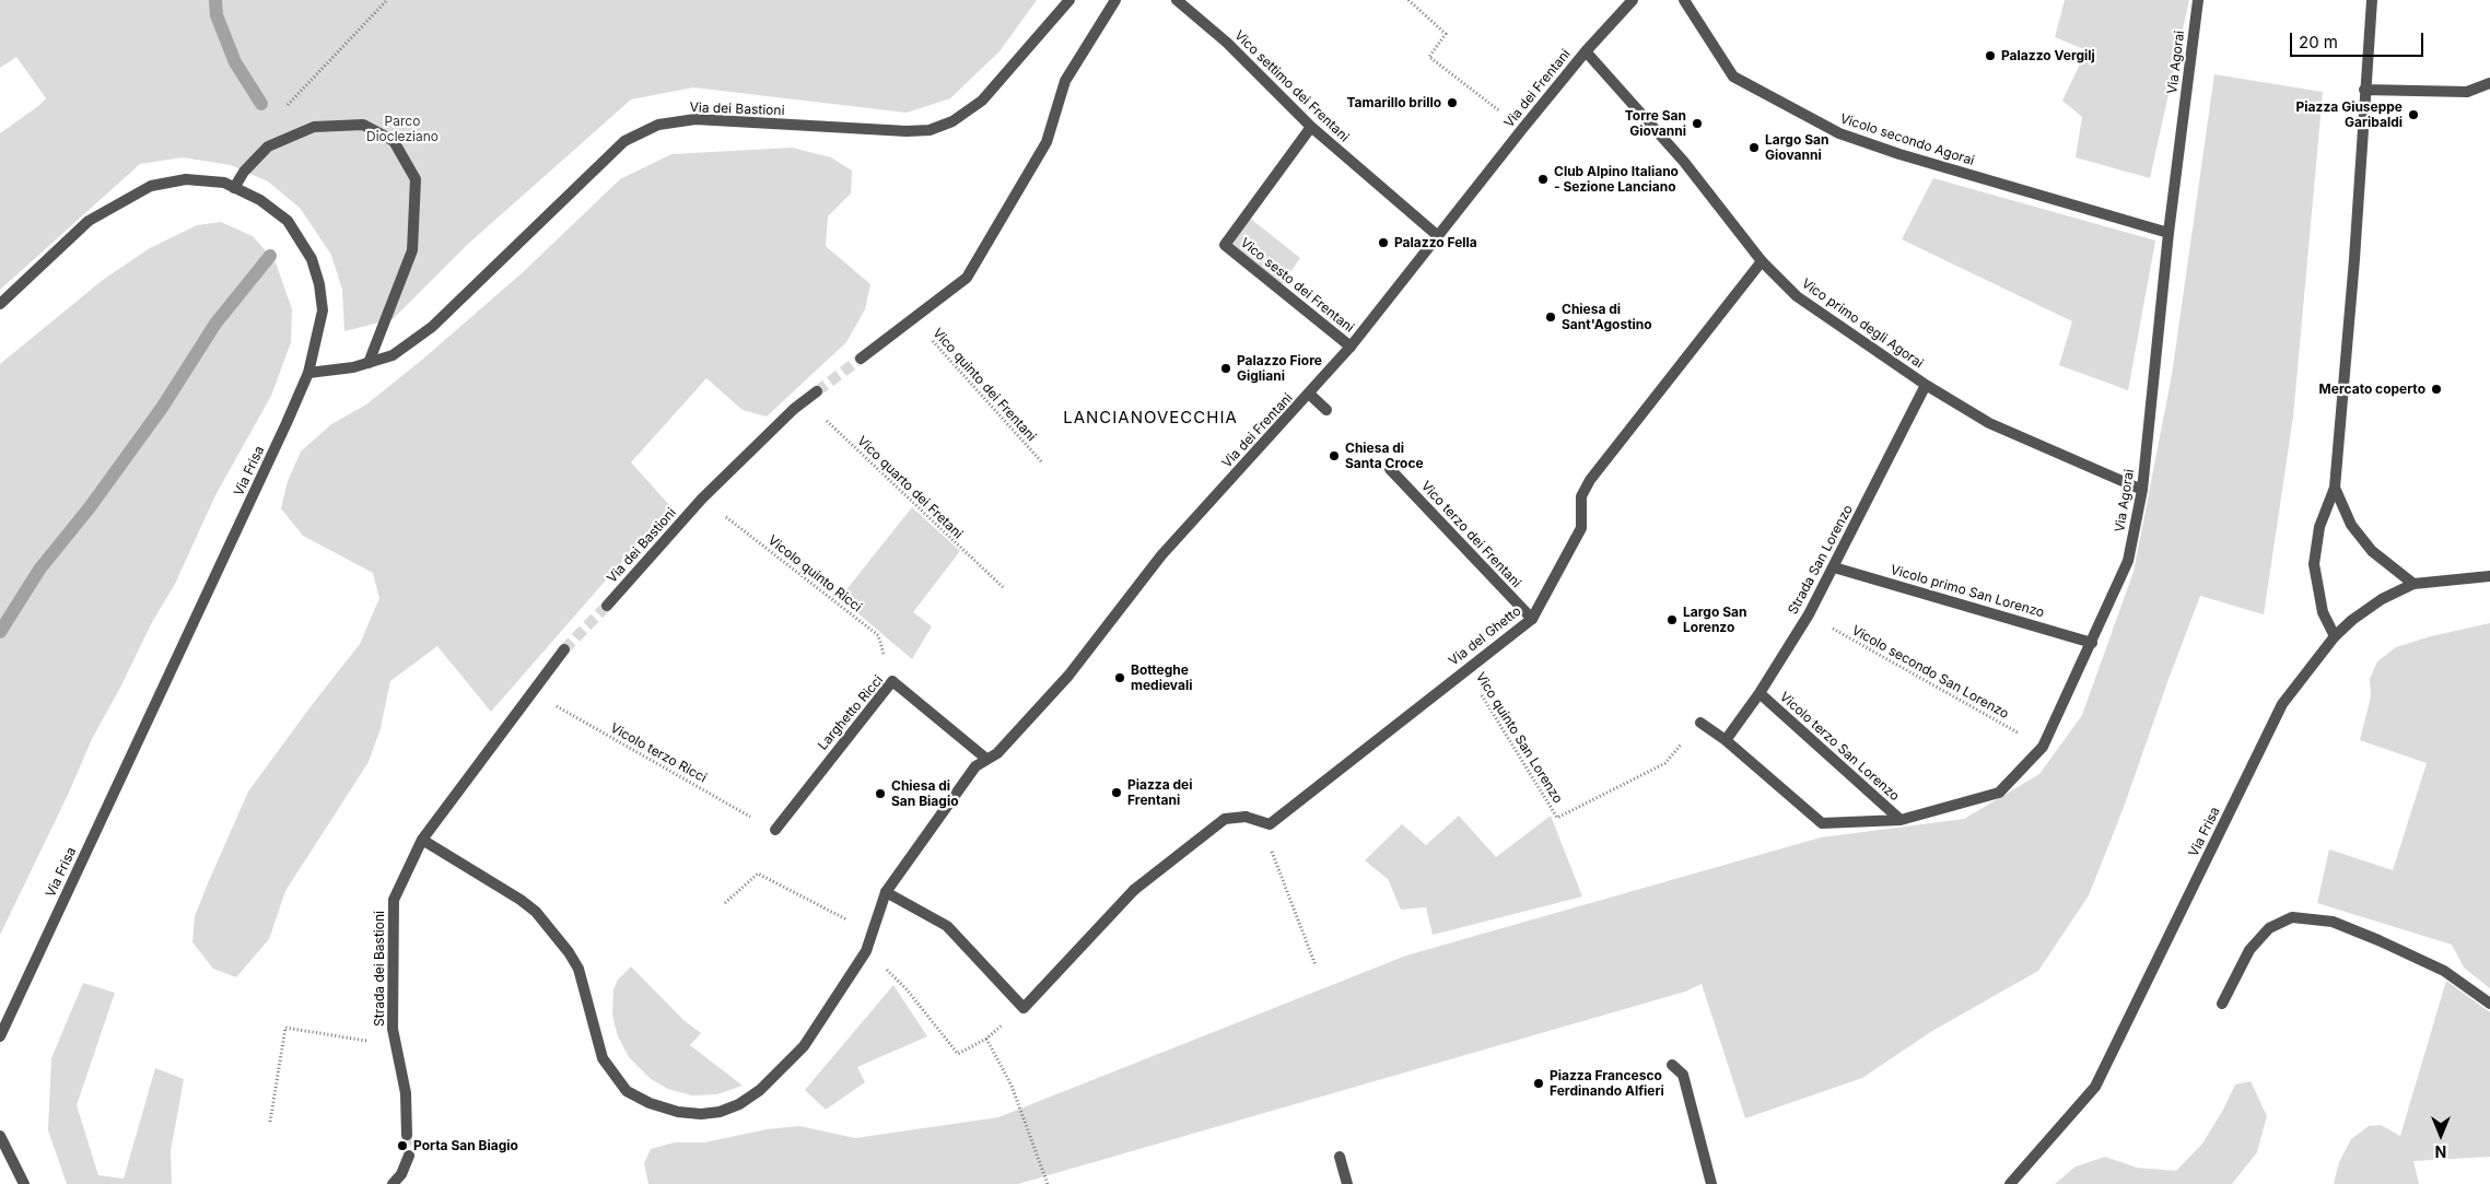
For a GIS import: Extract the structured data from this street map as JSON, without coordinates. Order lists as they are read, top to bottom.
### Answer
{
  "streets": {
    "street": [
      "Via Agorai",
      "Vico settimo dei Frentani",
      "Via dei Frentani",
      "Via dei Bastioni",
      "Vicolo secondo Agorai",
      "Vico sesto dei Frentani",
      "Vico primo degli Agorai",
      "Via Frisa",
      "Vico terzo dei Frentani",
      "Strada San Lorenzo",
      "Vicolo primo San Lorenzo",
      "Via del Ghetto",
      "Larghetto Ricci",
      "Vicolo terzo San Lorenzo",
      "Strada dei Bastioni"
    ],
    "path": [
      "Vico quinto dei Frentani",
      "Vico quarto dei Fretani",
      "Vicolo quinto Ricci",
      "Vicolo secondo San Lorenzo",
      "Vico quinto San Lorenzo",
      "Vicolo terzo Ricci"
    ]
  },
  "crossings": [
    ["Via Agorai", "Vicolo secondo Agorai"],
    ["Via Agorai", "Vico primo degli Agorai"],
    ["Via Agorai", "Strada San Lorenzo"],
    ["Via Agorai", "Vicolo primo San Lorenzo"],
    ["Via Agorai", "Vicolo secondo San Lorenzo"],
    ["Via Agorai", "Vicolo terzo San Lorenzo"],
    ["Vico settimo dei Frentani", "Via dei Frentani"],
    ["Vico settimo dei Frentani", "Vico sesto dei Frentani"],
    ["Via dei Frentani", "Vico sesto dei Frentani"],
    ["Via dei Frentani", "Vico primo degli Agorai"],
    ["Via dei Frentani", "Via del Ghetto"],
    ["Via dei Frentani", "Larghetto Ricci"],
    ["Via dei Bastioni", "Via Frisa"],
    ["Via dei Bastioni", "Vico quarto dei Fretani"],
    ["Via dei Bastioni", "Vicolo quinto Ricci"],
    ["Vico primo degli Agorai", "Strada San Lorenzo"],
    ["Vico primo degli Agorai", "Via del Ghetto"],
    ["Vico terzo dei Frentani", "Via del Ghetto"],
    ["Strada San Lorenzo", "Vicolo primo San Lorenzo"],
    ["Strada San Lorenzo", "Vicolo secondo San Lorenzo"],
    ["Strada San Lorenzo", "Vicolo terzo San Lorenzo"],
    ["Vicolo quinto Ricci", "Larghetto Ricci"],
    ["Via del Ghetto", "Vico quinto San Lorenzo"],
    ["Larghetto Ricci", "Vicolo terzo Ricci"]
  ],
  "districts": ["LANCIANOVECCHIA"],
  "parks": ["Parco Diocleziano"],
  "places": [
    "Palazzo Vergilj",
    "Tamarillo brillo",
    "Piazza Giuseppe Garibaldi",
    "Torre San Giovanni",
    "Largo San Giovanni",
    "Club Alpino Italiano - Sezione Lanciano",
    "Palazzo Fella",
    "Chiesa di Sant'Agostino",
    "Palazzo Fiore Gigliani",
    "Mercato coperto",
    "Chiesa di Santa Croce",
    "Largo San Lorenzo",
    "Botteghe medievali",
    "Piazza dei Frentani",
    "Chiesa di San Biagio",
    "Piazza Francesco Ferdinando Alfieri",
    "Porta San Biagio"
  ],
  "scale_bar": "20 m",
  "north": "bottom"
}
